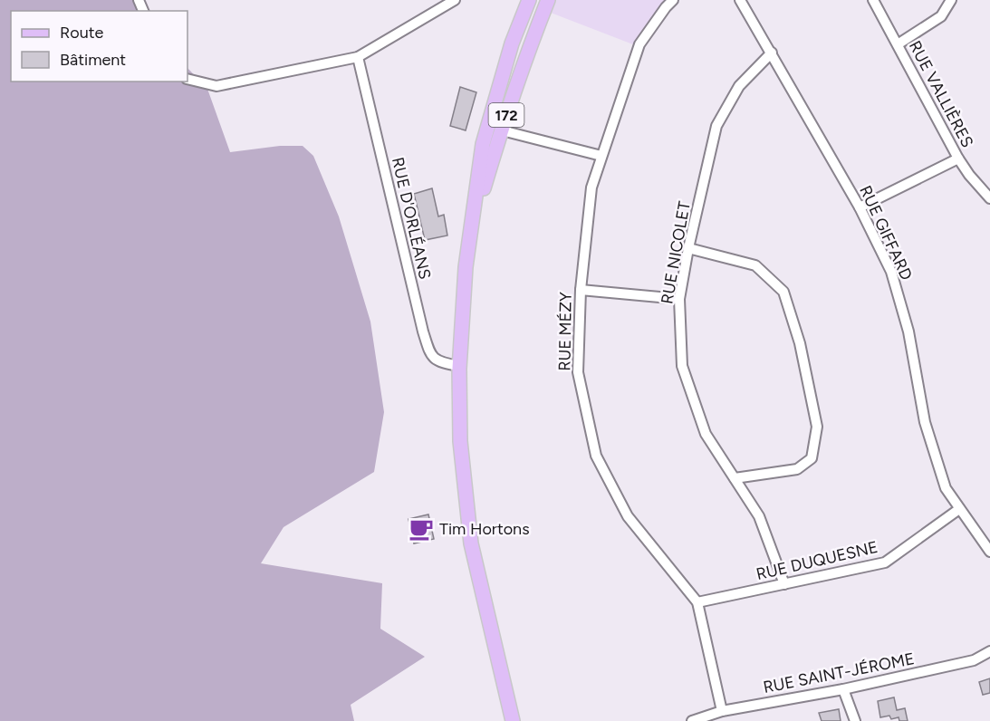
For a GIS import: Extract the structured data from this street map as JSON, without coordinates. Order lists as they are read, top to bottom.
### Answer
{
  "streets": {
    "main road": ["172"],
    "street": [
      "RUE VALLIÈRES",
      "RUE D'ORLÉANS",
      "RUE GIFFARD",
      "RUE NICOLET",
      "RUE MÉZY",
      "RUE DUQUESNE",
      "RUE SAINT-JÉROME"
    ]
  },
  "crossings": [
    ["172", "RUE D'ORLÉANS"],
    ["RUE GIFFARD", "RUE NICOLET"],
    ["RUE GIFFARD", "RUE DUQUESNE"],
    ["RUE NICOLET", "RUE DUQUESNE"],
    ["RUE MÉZY", "RUE DUQUESNE"],
    ["RUE MÉZY", "RUE SAINT-JÉROME"]
  ],
  "places": {
    "cafe": ["Tim Hortons"]
  },
  "legend": ["Route", "Bâtiment"]
}
